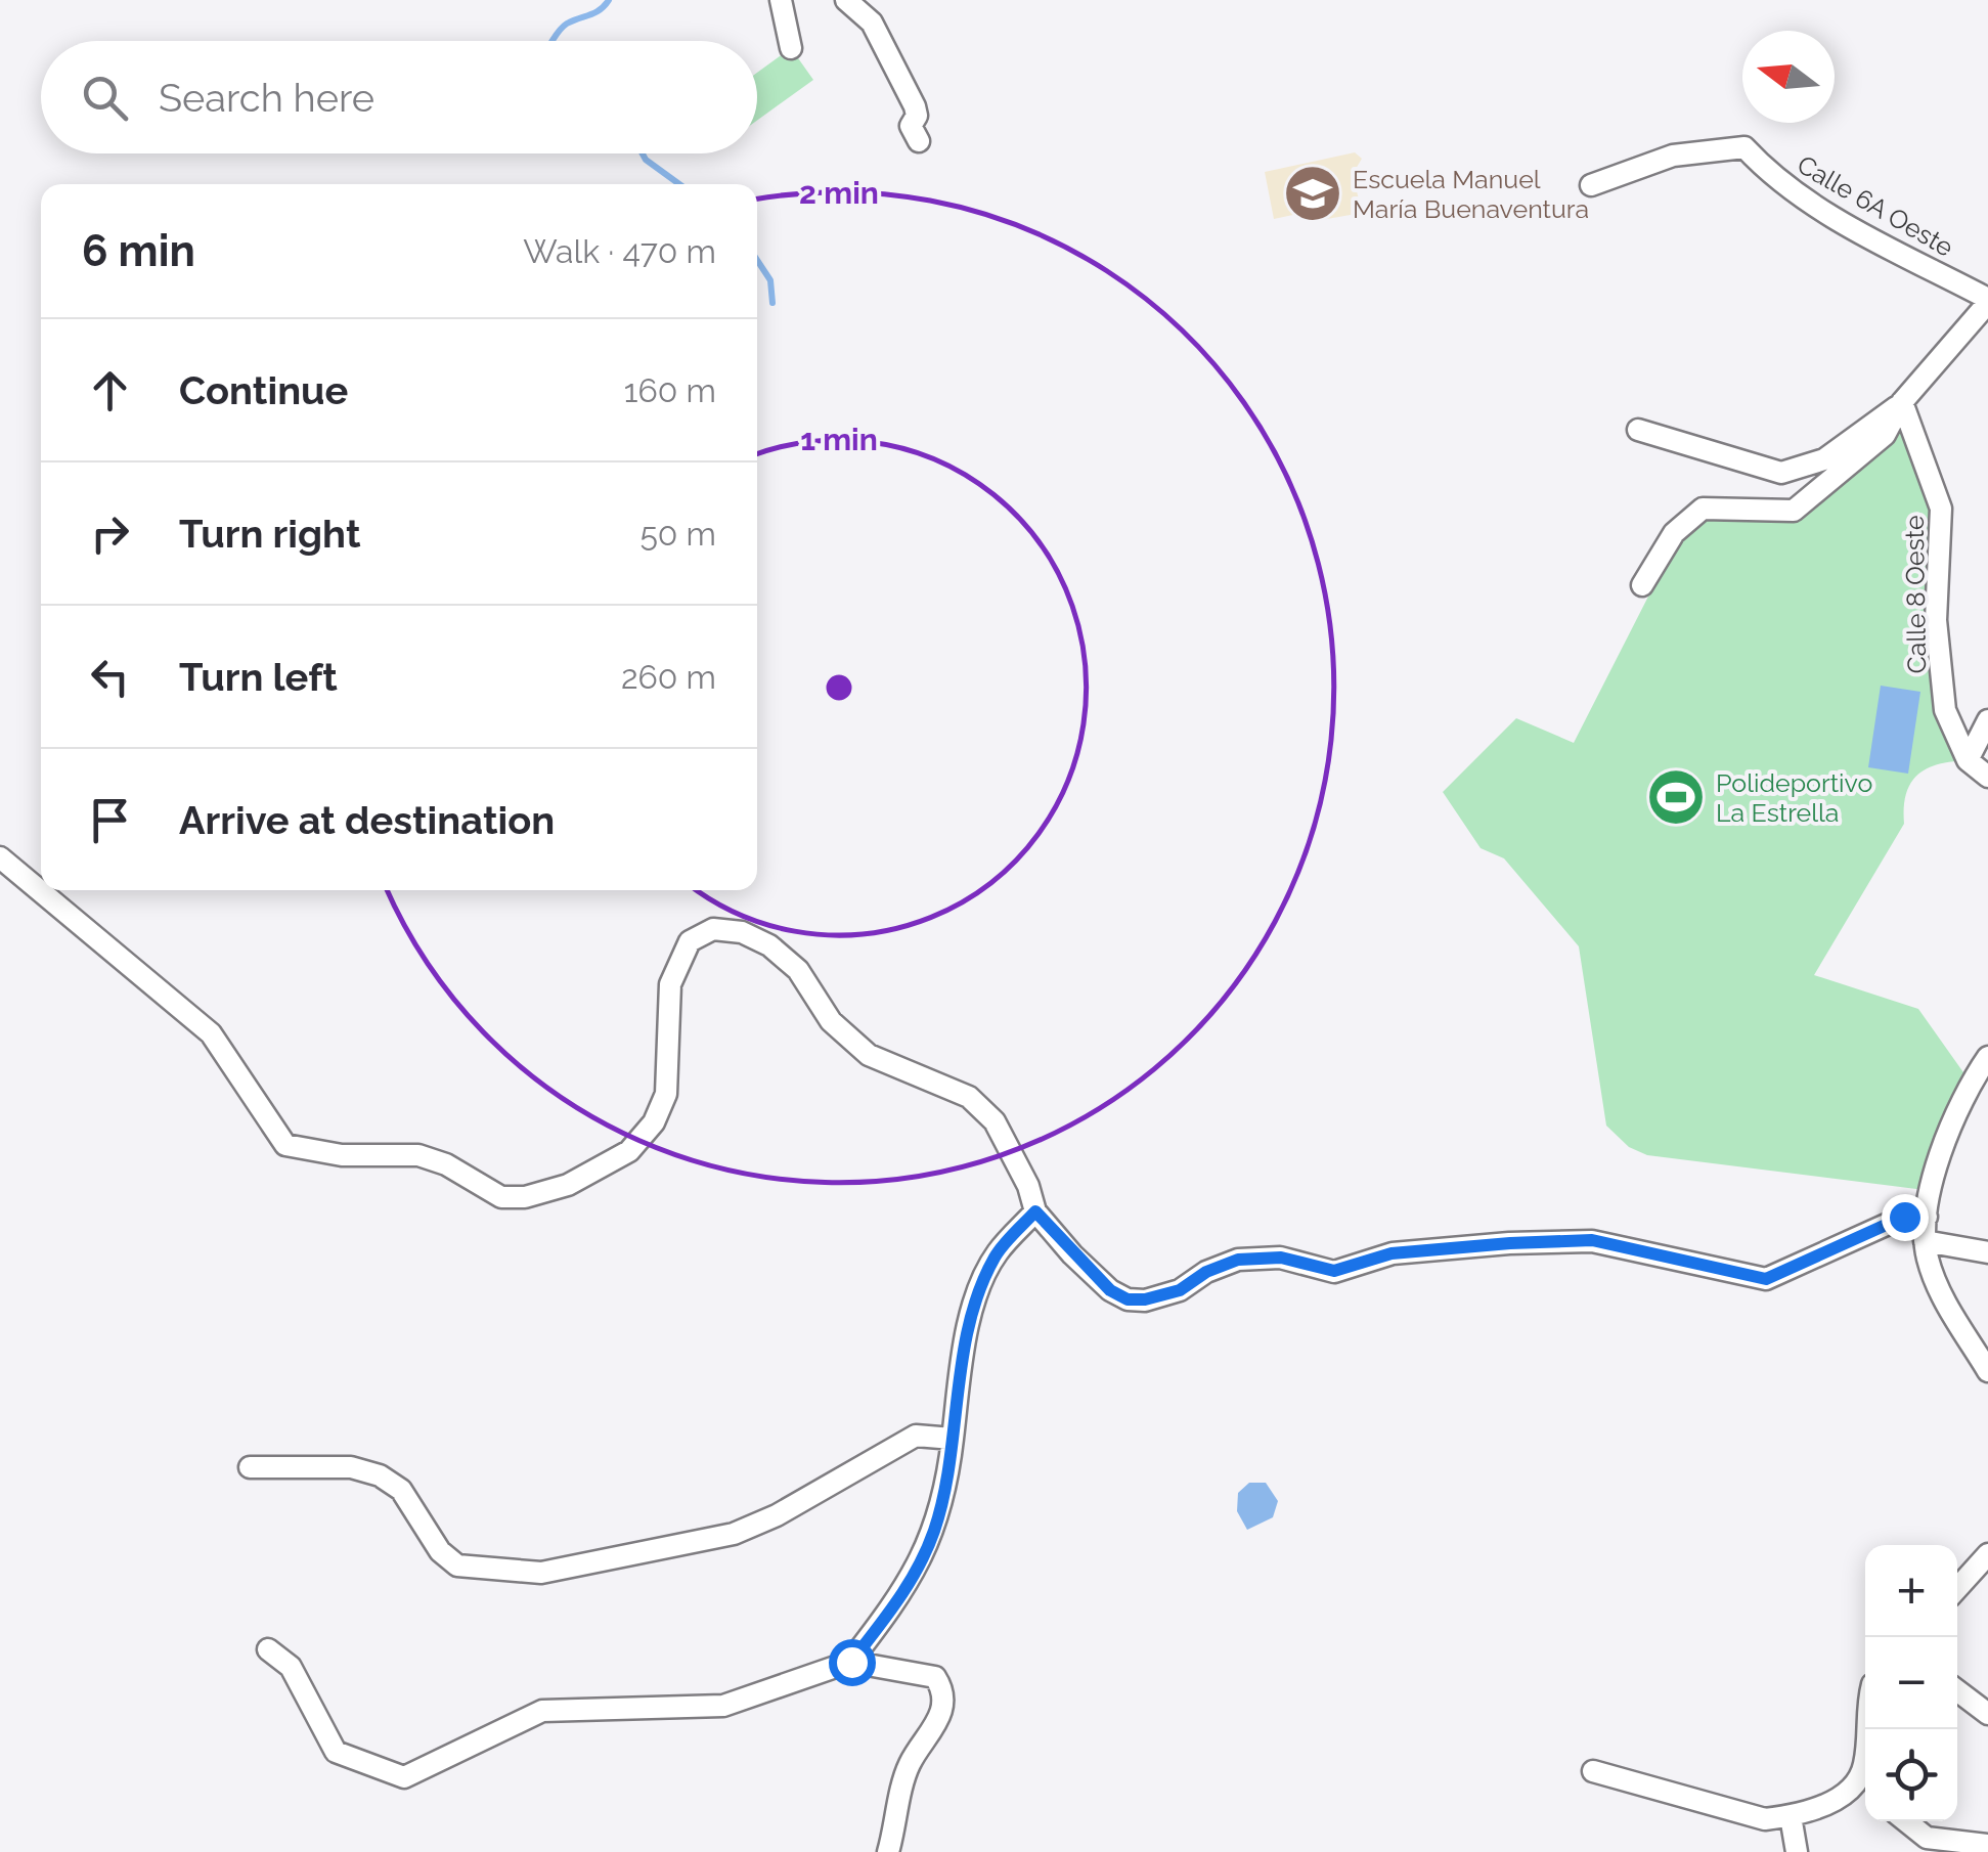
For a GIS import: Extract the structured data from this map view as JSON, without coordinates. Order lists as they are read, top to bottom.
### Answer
{
  "streets": {
    "street": ["Calle 6A Oeste", "Calle 8 Oeste"]
  },
  "places": {
    "school or university": ["Escuela Manuel María Buenaventura"],
    "sports": ["Polideportivo La Estrella"]
  },
  "north": "left",
  "page": {
    "search": "Search here",
    "heading": ["6 min", "Walk · 470 m"],
    "list": [
      ["Continue", "160 m"],
      ["Turn right", "50 m"],
      ["Turn left", "260 m"],
      "Arrive at destination"
    ],
    "map_buttons": ["+", "−"]
  },
  "rings": ["2 min", "1 min"]
}
